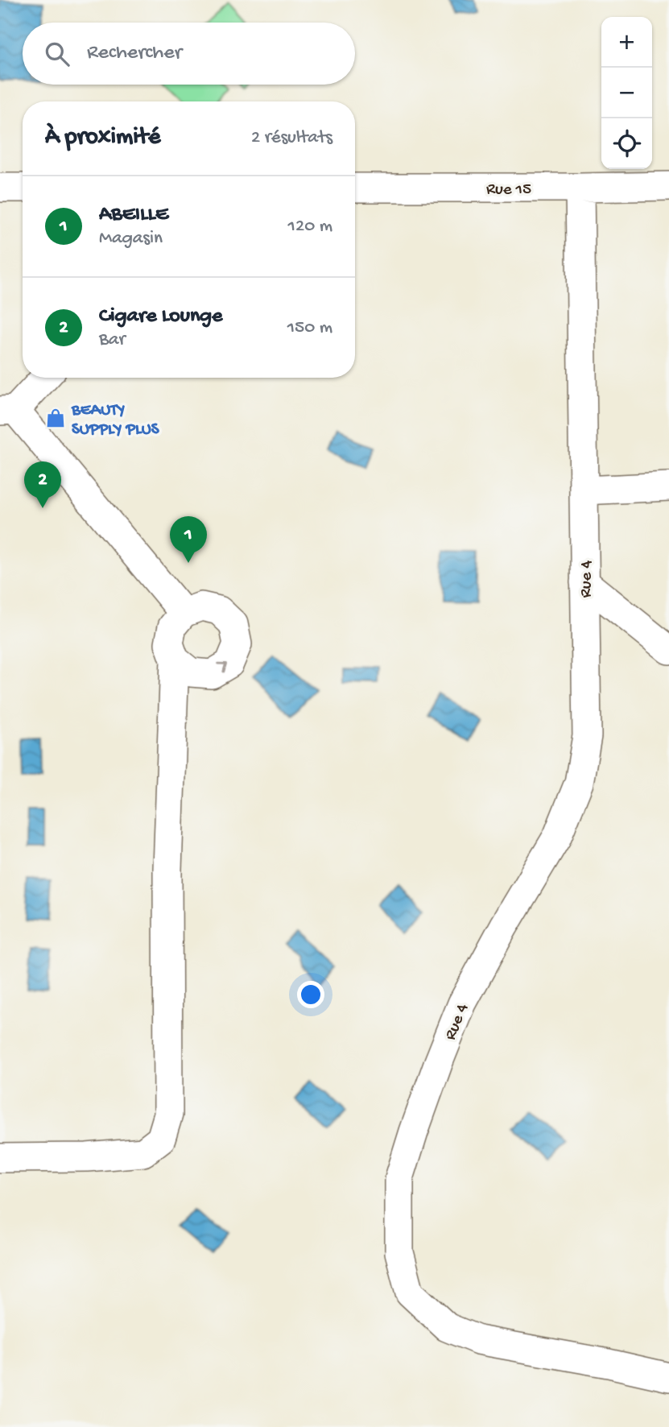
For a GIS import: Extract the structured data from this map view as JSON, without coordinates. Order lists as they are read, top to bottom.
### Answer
{
  "streets": {
    "street": ["Rue 15", "Rue 4"]
  },
  "crossings": [
    ["Rue 15", "Rue 4"]
  ],
  "places": {
    "shop": ["BEAUTY SUPPLY PLUS"]
  },
  "page": {
    "map_buttons": ["+", "−"],
    "search": "Rechercher",
    "heading": ["À proximité", "2 résultats"],
    "list": [
      {
        "mark": "1",
        "name": "ABEILLE",
        "note": "Magasin",
        "value": "120 m"
      },
      {
        "mark": "2",
        "name": "Cigare Lounge",
        "note": "Bar",
        "value": "150 m"
      }
    ],
    "pins": ["2", "1"]
  }
}
